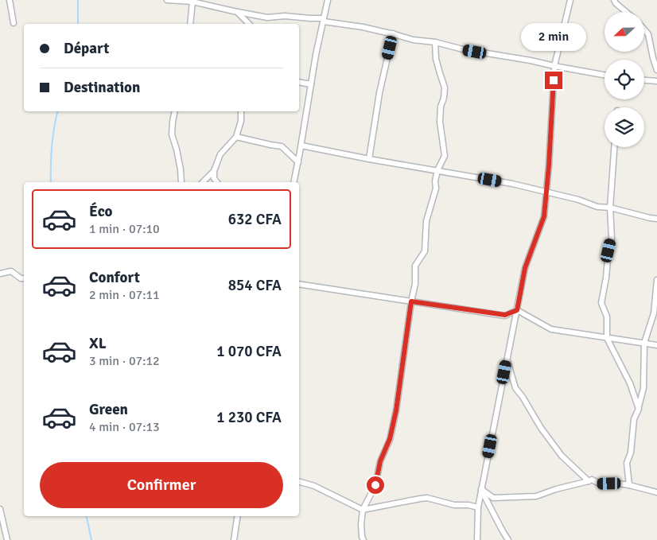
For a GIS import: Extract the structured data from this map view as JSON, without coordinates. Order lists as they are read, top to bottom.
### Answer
{
  "north": "left",
  "page": {
    "bubble": "2 min",
    "banner": ["Départ", "Destination"],
    "list": [
      {
        "name": "Éco",
        "note": "1 min · 07:10",
        "value": "632 CFA"
      },
      {
        "name": "Confort",
        "note": "2 min · 07:11",
        "value": "854 CFA"
      },
      {
        "name": "XL",
        "note": "3 min · 07:12",
        "value": "1 070 CFA"
      },
      {
        "name": "Green",
        "note": "4 min · 07:13",
        "value": "1 230 CFA"
      }
    ],
    "buttons": "Confirmer"
  }
}
